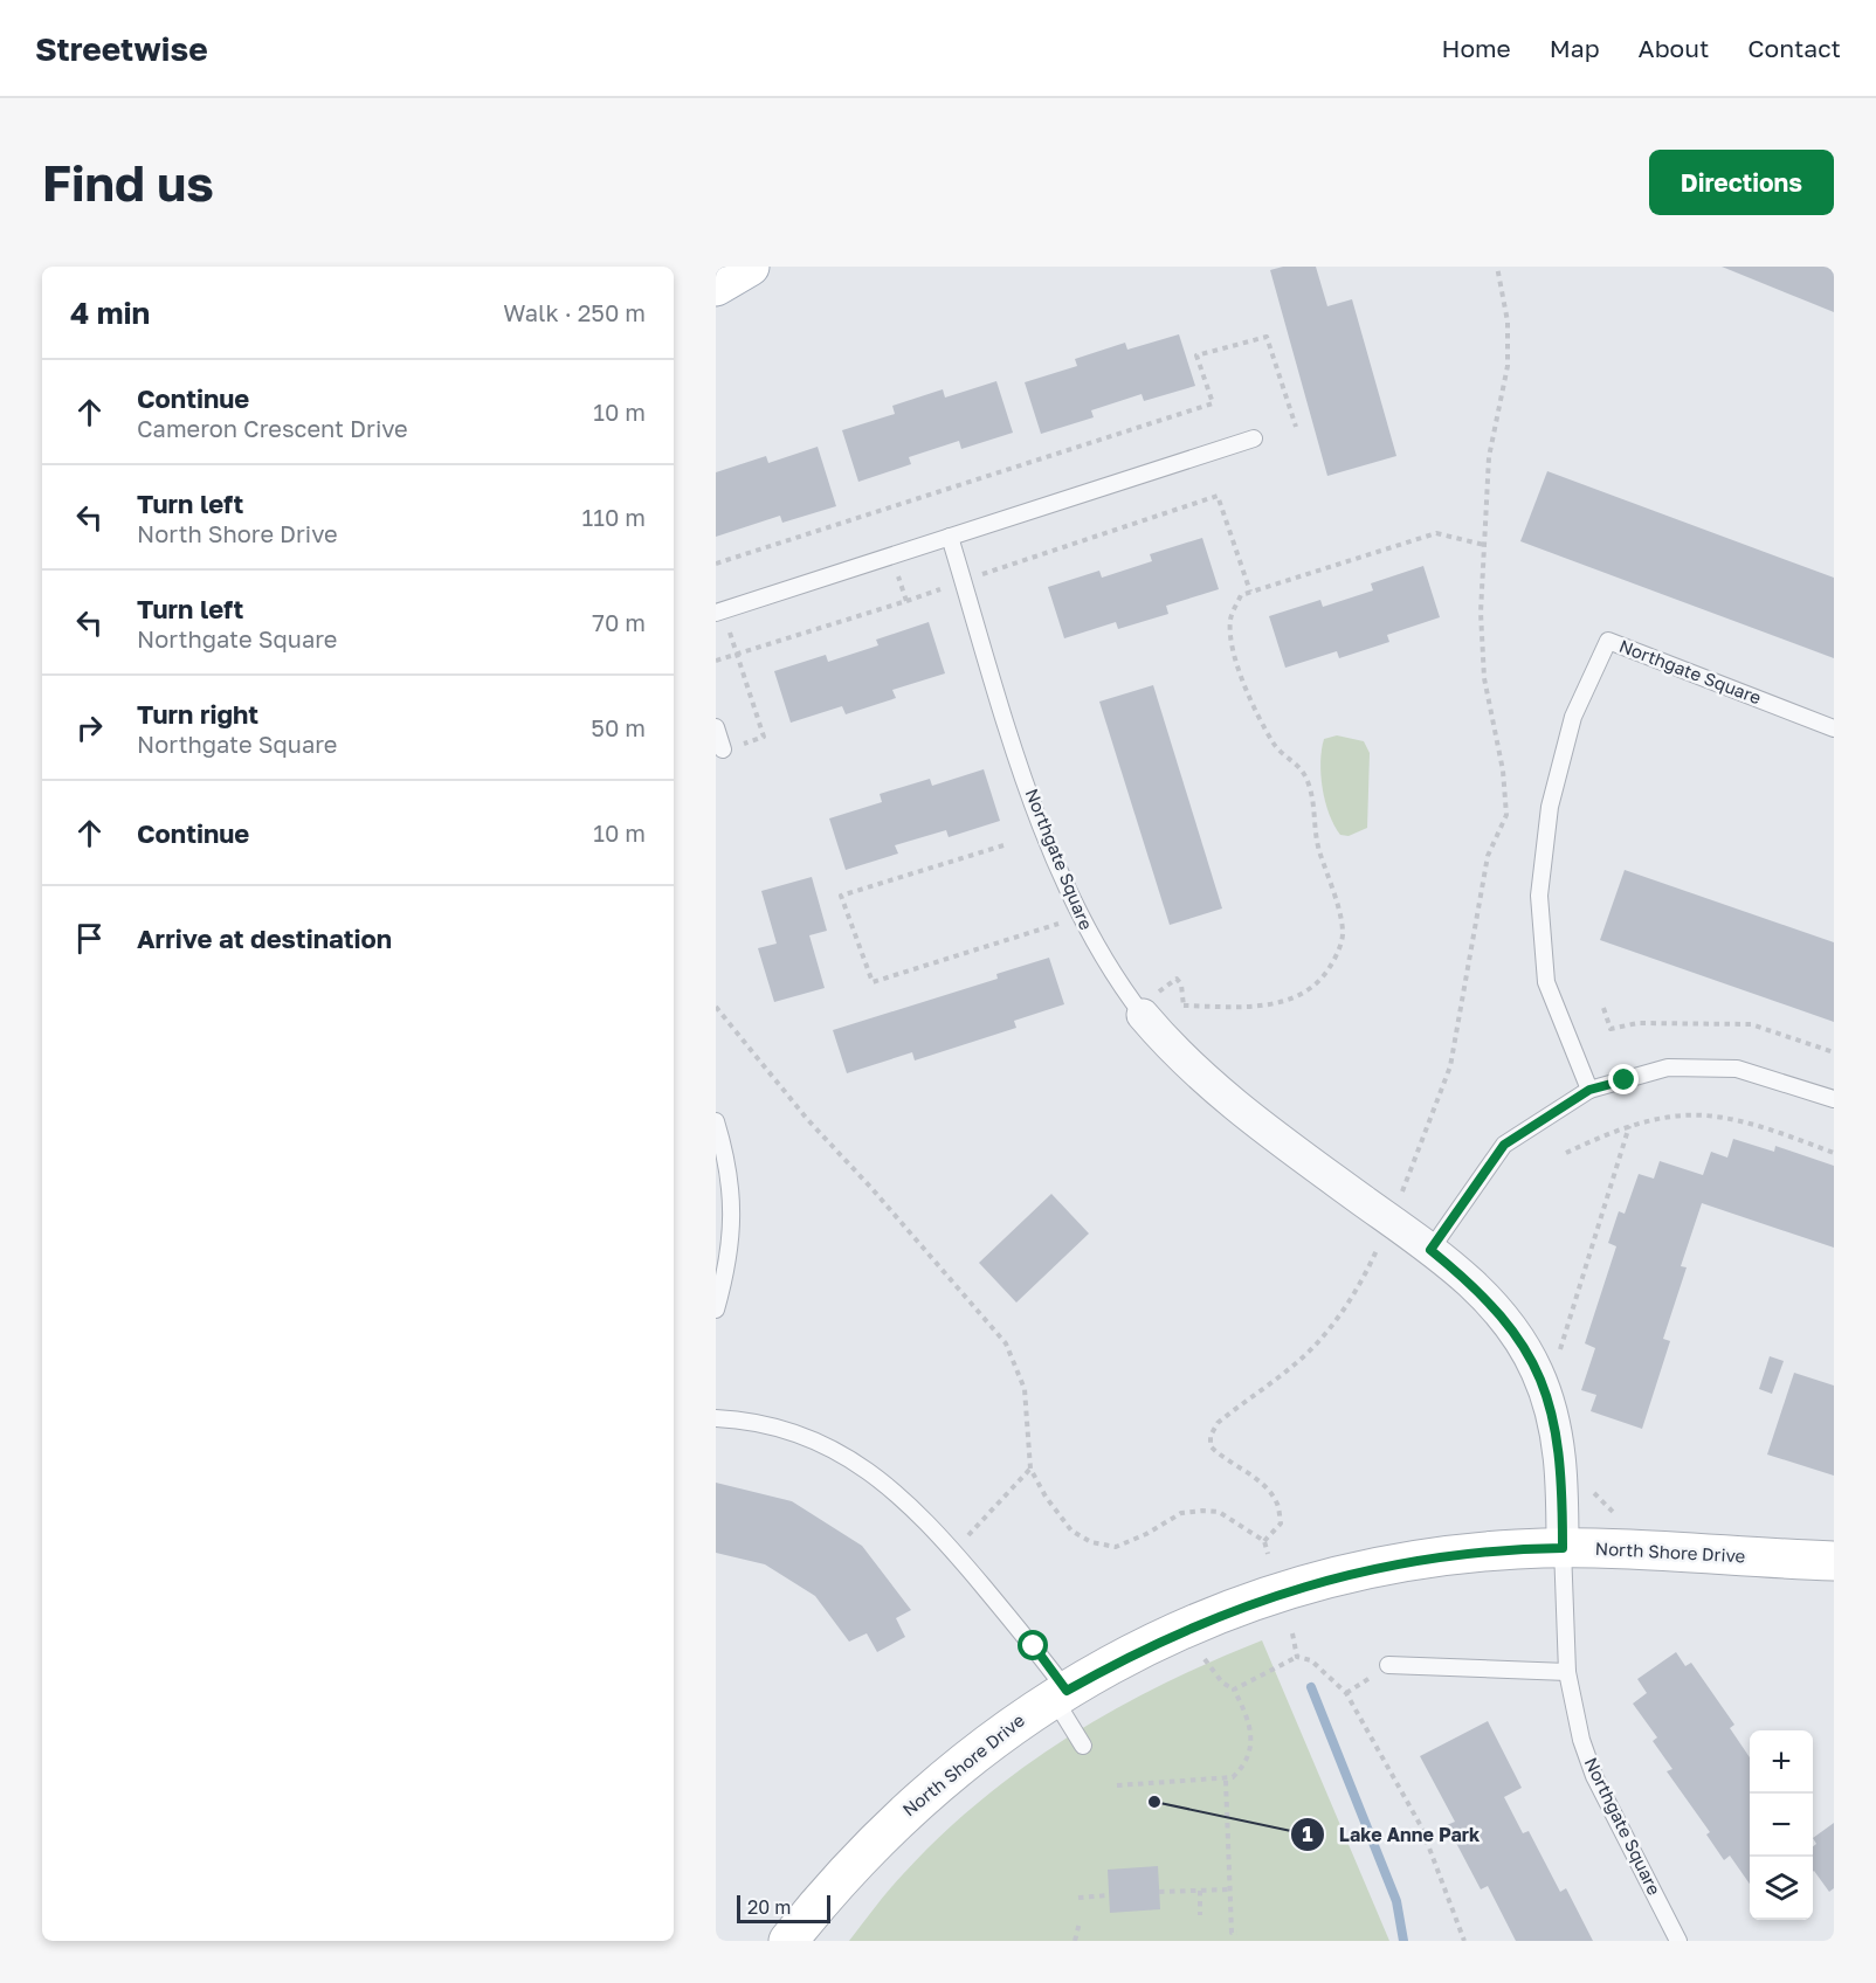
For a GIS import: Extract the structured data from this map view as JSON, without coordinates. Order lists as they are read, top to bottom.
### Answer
{
  "streets": {
    "street": ["Northgate Square", "North Shore Drive"]
  },
  "crossings": [
    ["Northgate Square", "North Shore Drive"]
  ],
  "places": ["Lake Anne Park"],
  "scale_bar": "20 m",
  "page": {
    "header": "Streetwise",
    "nav": [
      "Home",
      "Map",
      "About",
      "Contact"
    ],
    "buttons": "Directions",
    "title": "Find us",
    "heading": ["4 min", "Walk · 250 m"],
    "list": [
      ["Continue", "Cameron Crescent Drive", "10 m"],
      ["Turn left", "North Shore Drive", "110 m"],
      ["Turn left", "Northgate Square", "70 m"],
      ["Turn right", "Northgate Square", "50 m"],
      ["Continue", "10 m"],
      "Arrive at destination"
    ],
    "map_buttons": ["+", "−"],
    "scale": "20 m"
  }
}
